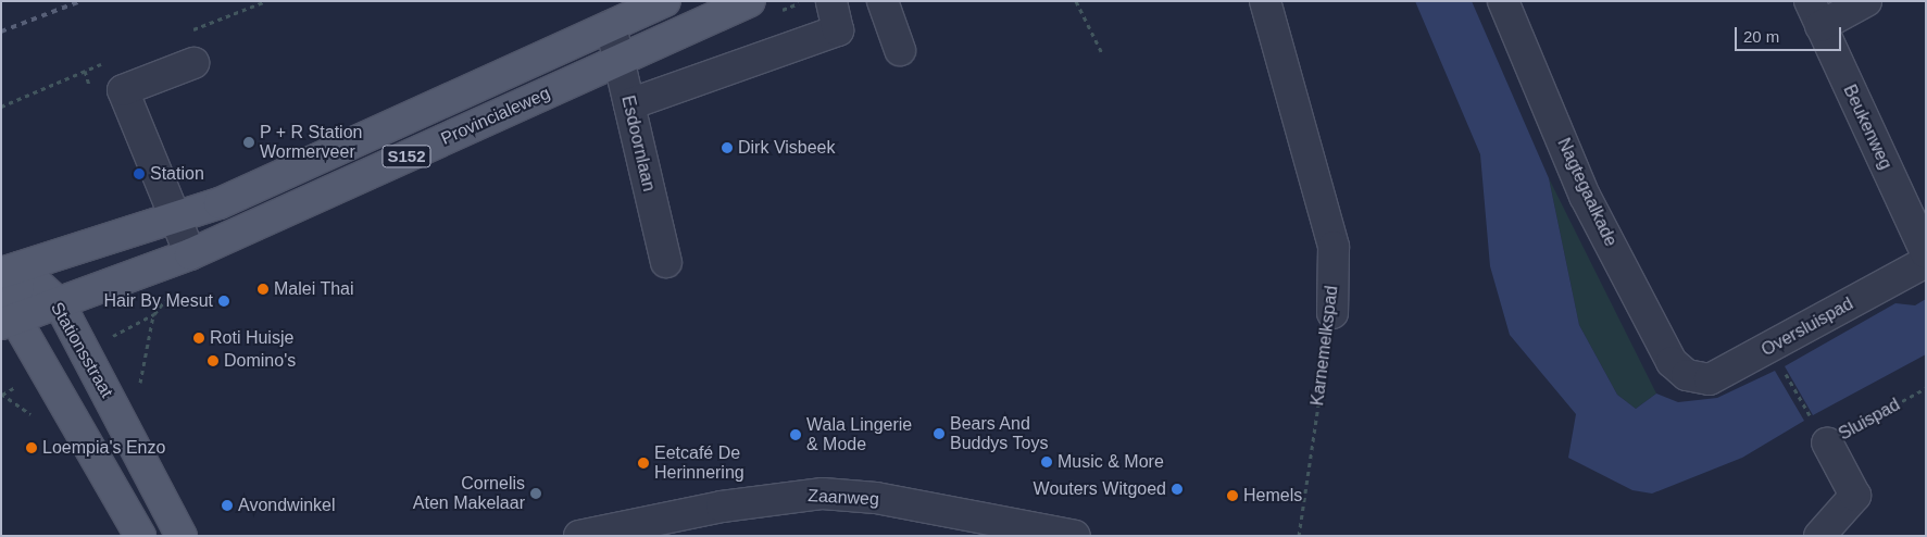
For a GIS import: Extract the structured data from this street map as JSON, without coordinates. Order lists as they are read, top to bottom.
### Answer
{
  "streets": {
    "main road": ["Provincialeweg", "S152", "Stationsstraat"],
    "street": [
      "Beukenweg",
      "Esdoornlaan",
      "Nagtegaalkade",
      "Oversluispad",
      "Karnemelkspad",
      "Sluispad",
      "Zaanweg"
    ]
  },
  "crossings": [
    ["Provincialeweg", "Esdoornlaan"],
    ["Provincialeweg", "S152"],
    ["Provincialeweg", "Stationsstraat"],
    ["S152", "Stationsstraat"],
    ["Nagtegaalkade", "Oversluispad"]
  ],
  "places": [
    "P + R Station Wormerveer",
    "Dirk Visbeek",
    "Station",
    "Malei Thai",
    "Hair By Mesut",
    "Roti Huisje",
    "Domino's",
    "Bears And Buddys Toys",
    "Wala Lingerie & Mode",
    "Loempia's Enzo",
    "Music & More",
    "Eetcafé De Herinnering",
    "Wouters Witgoed",
    "Cornelis Aten Makelaar",
    "Hemels",
    "Avondwinkel"
  ],
  "scale_bar": "20 m"
}
